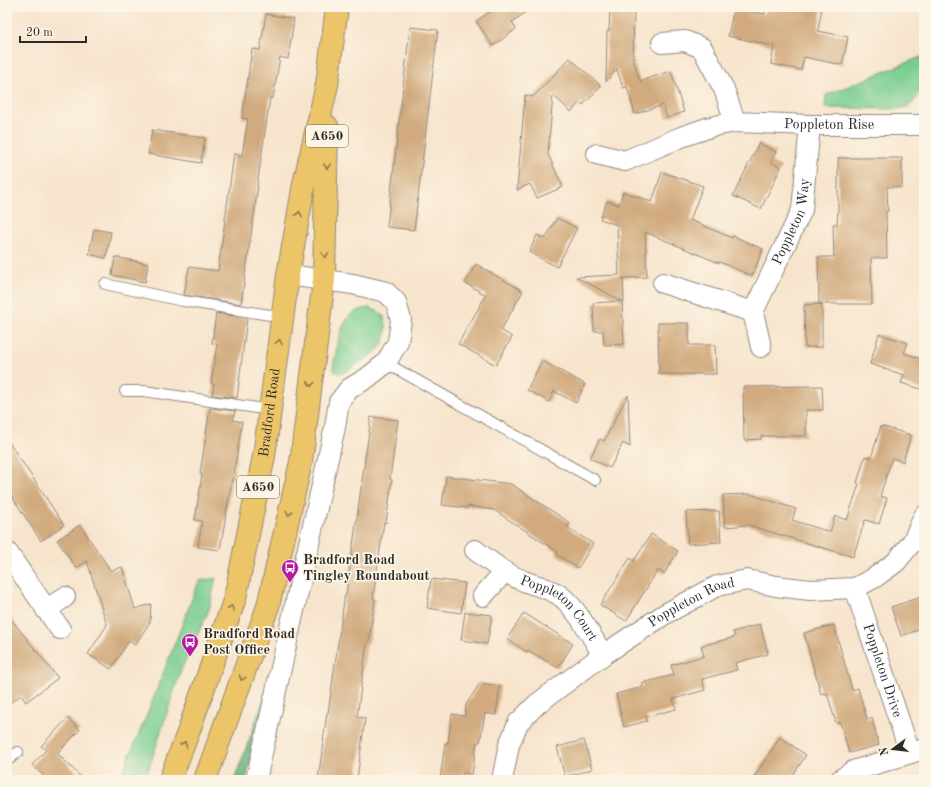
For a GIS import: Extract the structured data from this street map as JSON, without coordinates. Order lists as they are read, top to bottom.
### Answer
{
  "streets": {
    "main road": ["A650", "Bradford Road"],
    "street": [
      "Poppleton Rise",
      "Poppleton Way",
      "Poppleton Road",
      "Poppleton Court",
      "Poppleton Drive"
    ]
  },
  "crossings": [
    ["Poppleton Rise", "Poppleton Way"],
    ["Poppleton Road", "Poppleton Court"],
    ["Poppleton Road", "Poppleton Drive"]
  ],
  "places": {
    "bus stop": ["Bradford Road Tingley Roundabout", "Bradford Road Post Office"]
  },
  "scale_bar": "20 m",
  "north": "left"
}
